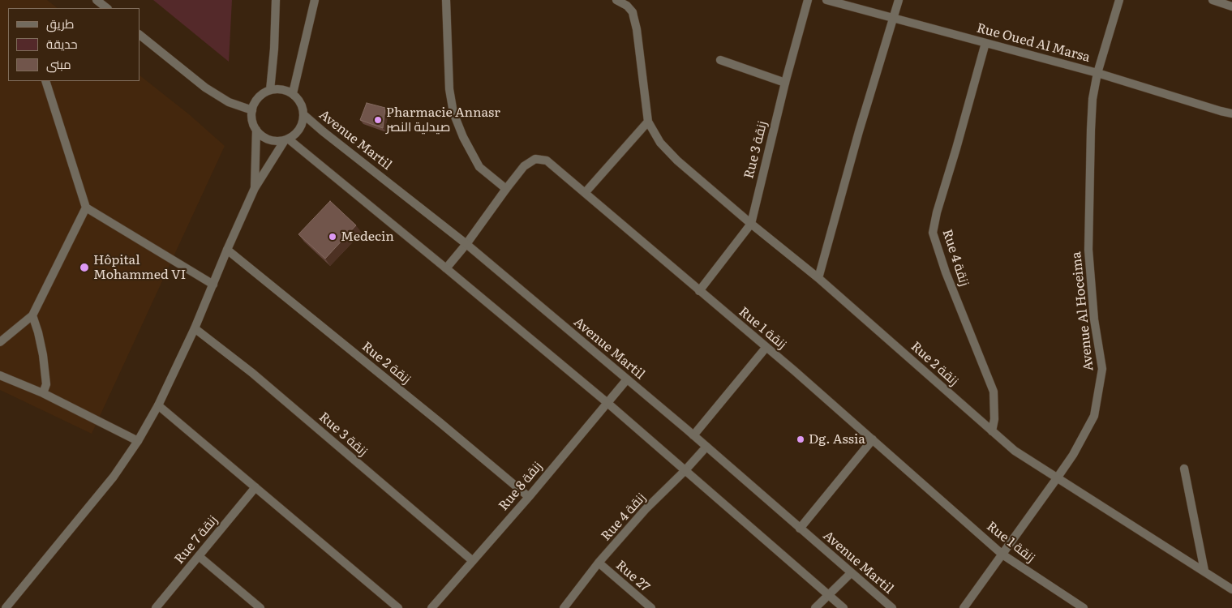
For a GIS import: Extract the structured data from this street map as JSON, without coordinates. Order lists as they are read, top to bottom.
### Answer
{
  "streets": {
    "street": [
      "Rue Oued Al Marsa",
      "Avenue Martil",
      "Rue 3 زنقة",
      "Rue 4 زنقة",
      "Avenue Al Hoceima",
      "Rue 1 زنقة",
      "Rue 2 زنقة",
      "Rue 8 زنقة",
      "Rue 7 زنقة",
      "Rue 27"
    ]
  },
  "crossings": [
    ["Rue Oued Al Marsa", "Rue 4 زنقة"],
    ["Rue Oued Al Marsa", "Avenue Al Hoceima"],
    ["Avenue Martil", "Rue 4 زنقة"],
    ["Avenue Martil", "Rue 1 زنقة"],
    ["Avenue Martil", "Rue 8 زنقة"],
    ["Rue 3 زنقة", "Rue 1 زنقة"],
    ["Rue 3 زنقة", "Rue 2 زنقة"],
    ["Rue 3 زنقة", "Rue 8 زنقة"],
    ["Rue 4 زنقة", "Rue 2 زنقة"],
    ["Rue 4 زنقة", "Rue 27"],
    ["Avenue Al Hoceima", "Rue 1 زنقة"],
    ["Avenue Al Hoceima", "Rue 2 زنقة"],
    ["Rue 2 زنقة", "Rue 8 زنقة"]
  ],
  "places": [
    "Pharmacie Annasr صيدلية النصر",
    "Medecin",
    "Hôpital Mohammed VI",
    "Dg. Assia"
  ],
  "legend": ["طريق", "حديقة", "مبنى"]
}
